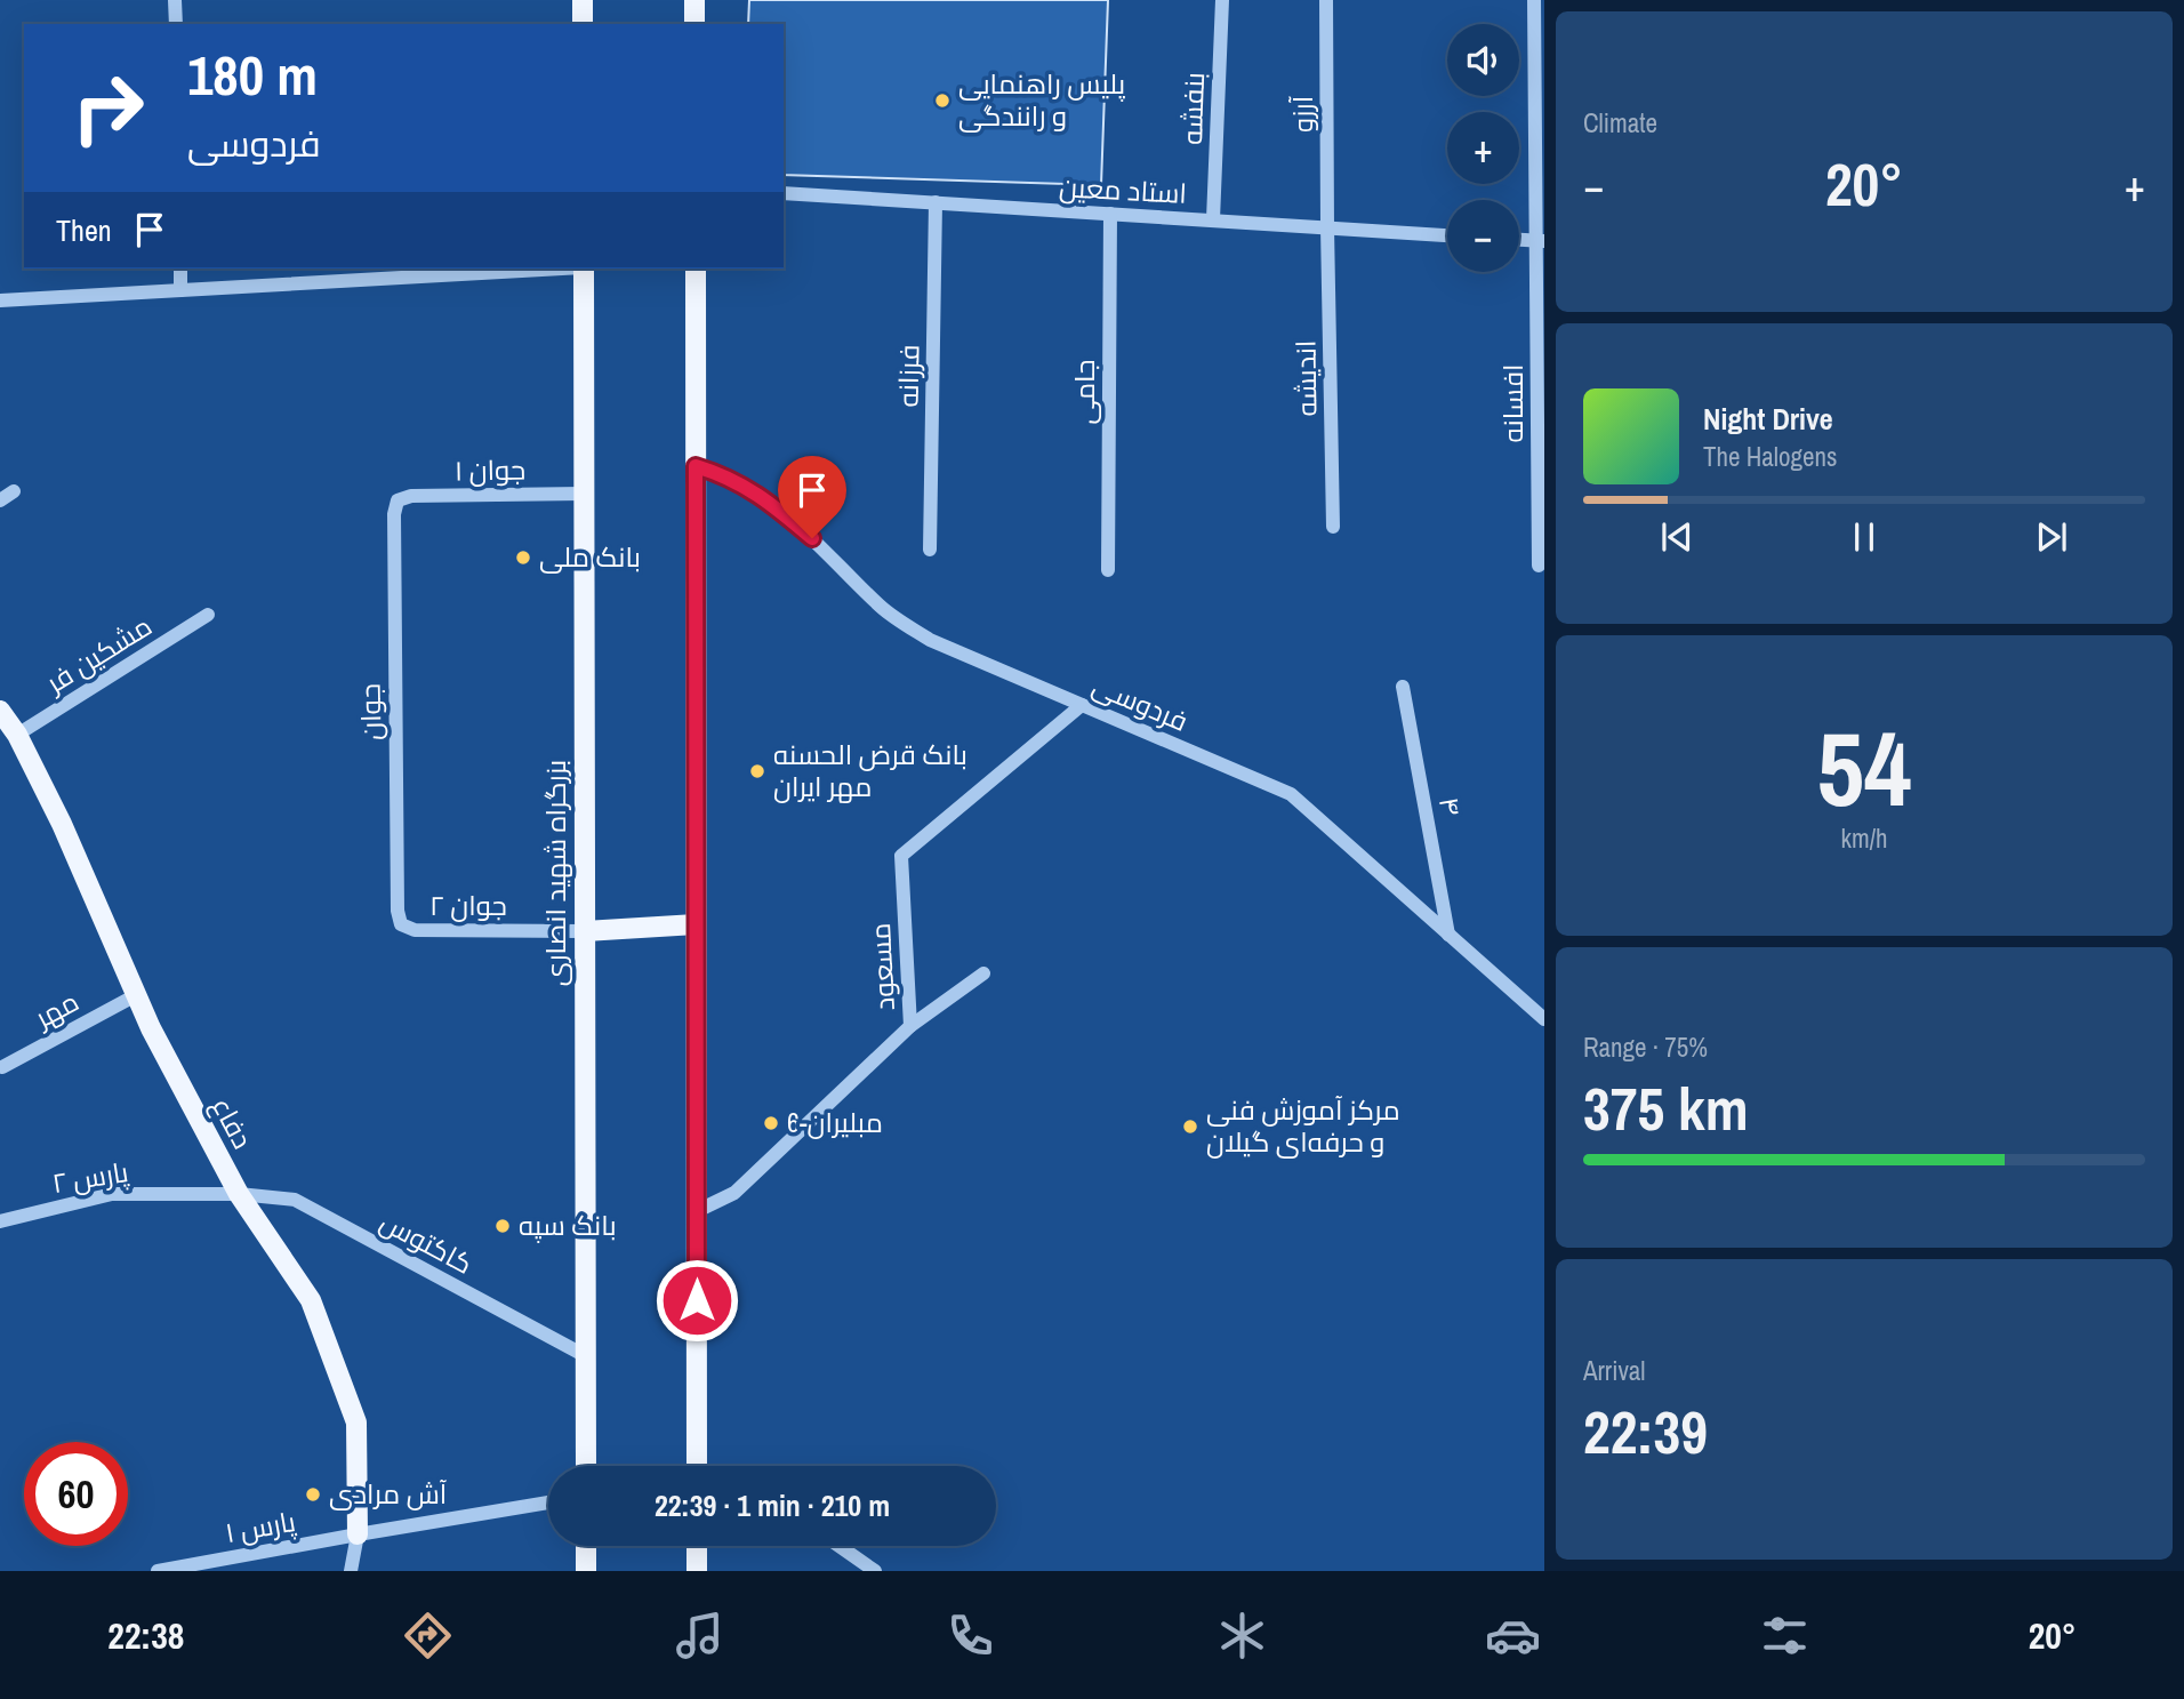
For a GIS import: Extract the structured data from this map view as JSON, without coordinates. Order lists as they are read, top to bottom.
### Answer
{
  "streets": {
    "main road": ["بزرگراه شهید انصاری", "دفاع"],
    "street": [
      "بنفشه",
      "آرزو",
      "استاد معین",
      "فرزانه",
      "اندیشه",
      "جامی",
      "افسانه",
      "جوان ۱",
      "مشکین فر",
      "فردوسی",
      "جوان",
      "۴",
      "جوان ۲",
      "مسعود",
      "مهر",
      "پارس ۲",
      "کاکتوس",
      "پارس ۱"
    ]
  },
  "crossings": [
    ["بنفشه", "استاد معین"],
    ["آرزو", "استاد معین"],
    ["آرزو", "اندیشه"],
    ["استاد معین", "فرزانه"],
    ["استاد معین", "اندیشه"],
    ["استاد معین", "جامی"],
    ["جوان ۱", "جوان"],
    ["جوان ۱", "بزرگراه شهید انصاری"],
    ["مشکین فر", "دفاع"],
    ["فردوسی", "۴"],
    ["فردوسی", "مسعود"],
    ["جوان", "جوان ۲"],
    ["بزرگراه شهید انصاری", "جوان ۲"],
    ["بزرگراه شهید انصاری", "کاکتوس"],
    ["مهر", "دفاع"],
    ["دفاع", "پارس ۲"],
    ["دفاع", "کاکتوس"],
    ["دفاع", "پارس ۱"],
    ["پارس ۲", "کاکتوس"]
  ],
  "places": [
    "پلیس راهنمایی و رانندگی",
    "بانک ملی",
    "بانک قرض الحسنه مهر ایران",
    "مبلیران-6",
    "مرکز آموزش فنی و حرفه‌ای گیلان",
    "بانک سپه",
    "آش مرادی"
  ],
  "page": {
    "tile": [
      "Climate",
      ["54", "km/h"],
      ["Range · 75%", "375 km"],
      ["Arrival", "22:39"]
    ],
    "map_buttons": ["+", "−"],
    "turn": ["180 m", "فردوسی"],
    "heat": ["−", "20°", "+"],
    "then": "Then",
    "song": ["Night Drive", "The Halogens"],
    "limit": "60",
    "trip": "22:39 · 1 min · 210 m",
    "tabs": ["22:38", "20°"]
  }
}
